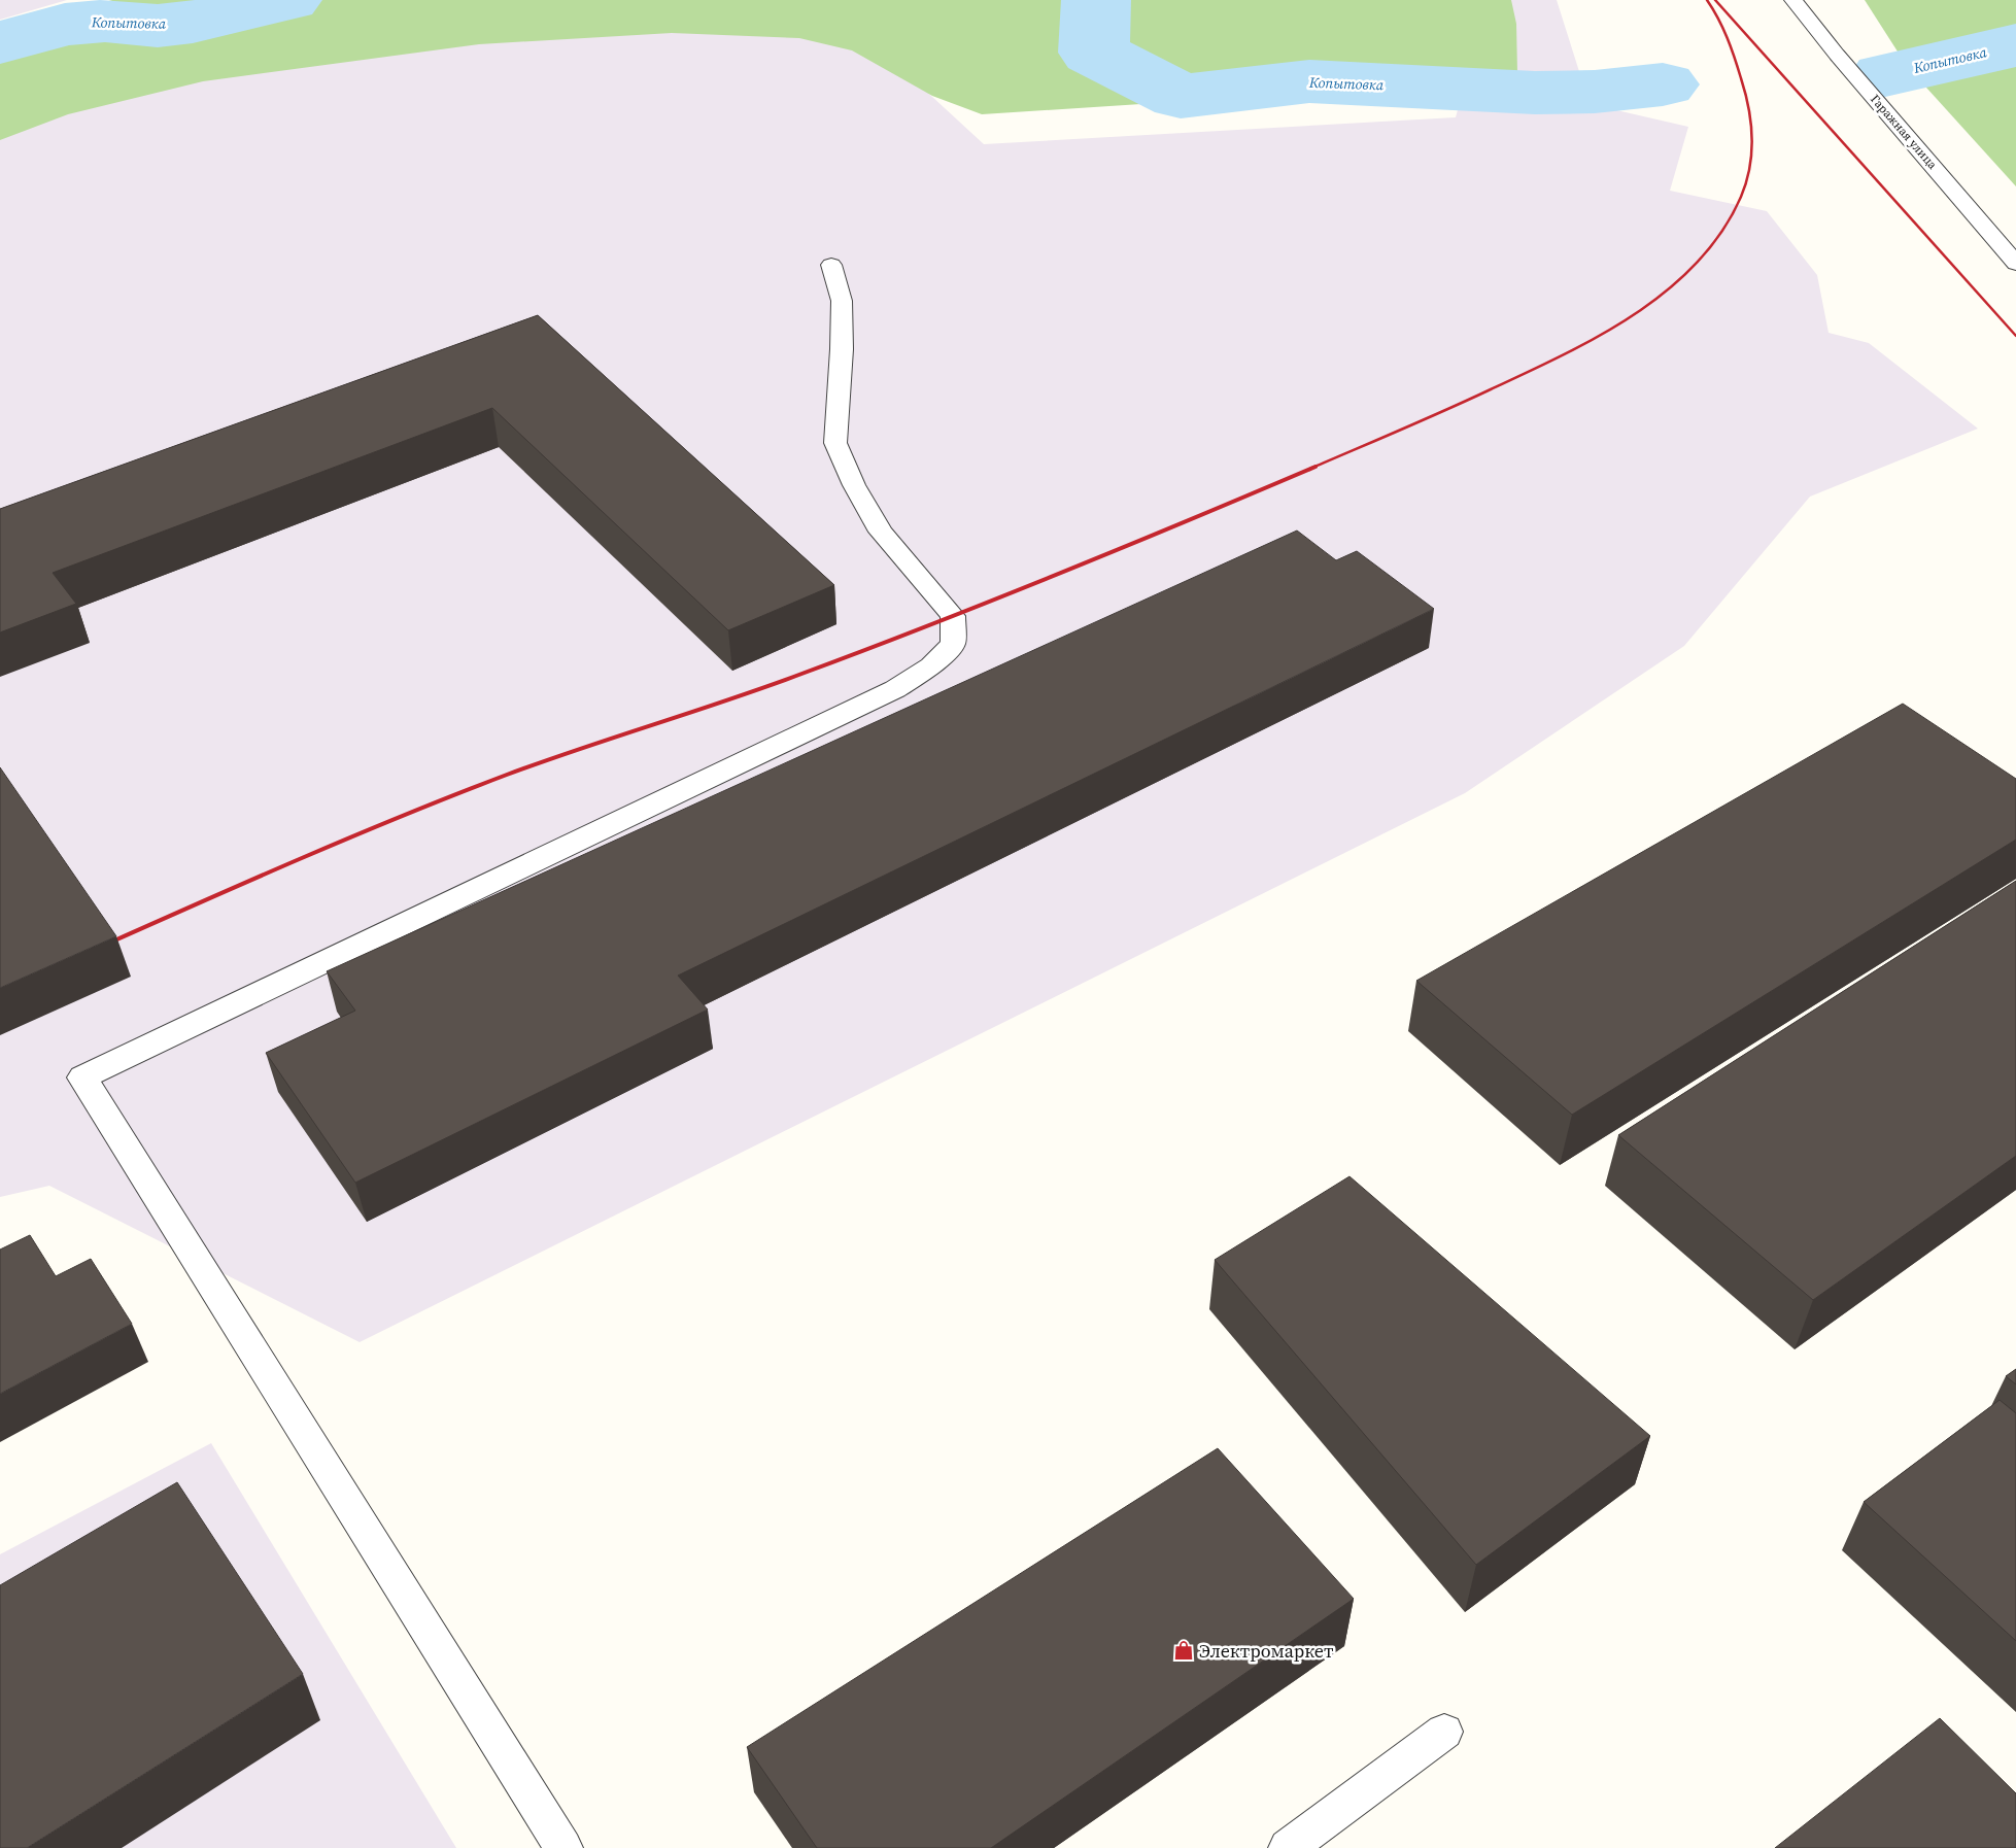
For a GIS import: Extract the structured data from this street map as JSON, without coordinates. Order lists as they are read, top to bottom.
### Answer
{
  "streets": {
    "street": ["Гаражная улица"]
  },
  "water": ["Копытовка"],
  "places": {
    "shop": ["Электромаркет"]
  }
}
